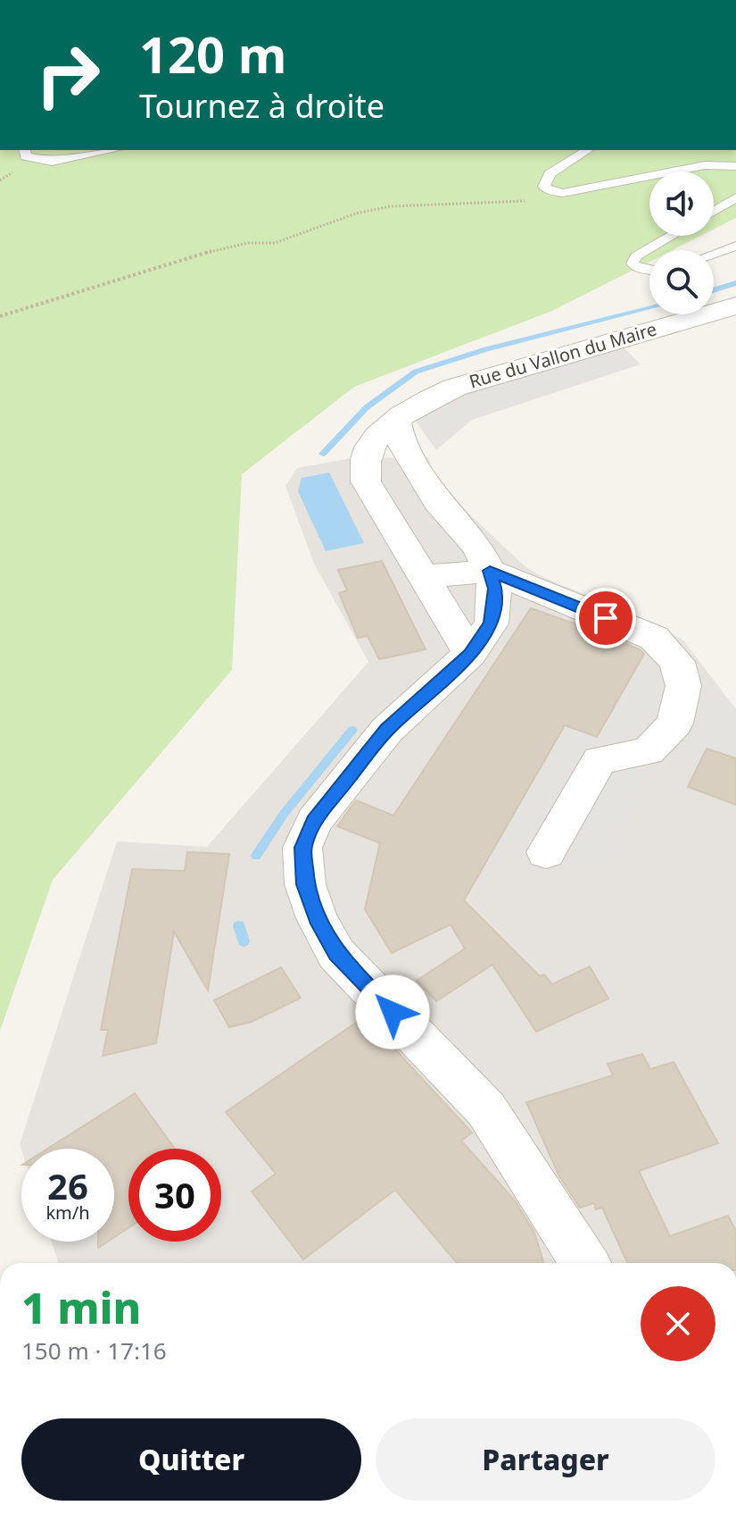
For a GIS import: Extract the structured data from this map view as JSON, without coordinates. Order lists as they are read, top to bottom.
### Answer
{
  "streets": {
    "street": ["Rue du Vallon du Maire"]
  },
  "page": {
    "turn": ["120 m", "Tournez à droite"],
    "speed": "26 km/h",
    "limit": "30",
    "heading": ["1 min", "150 m · 17:16"],
    "buttons": ["Quitter", "Partager"]
  }
}
